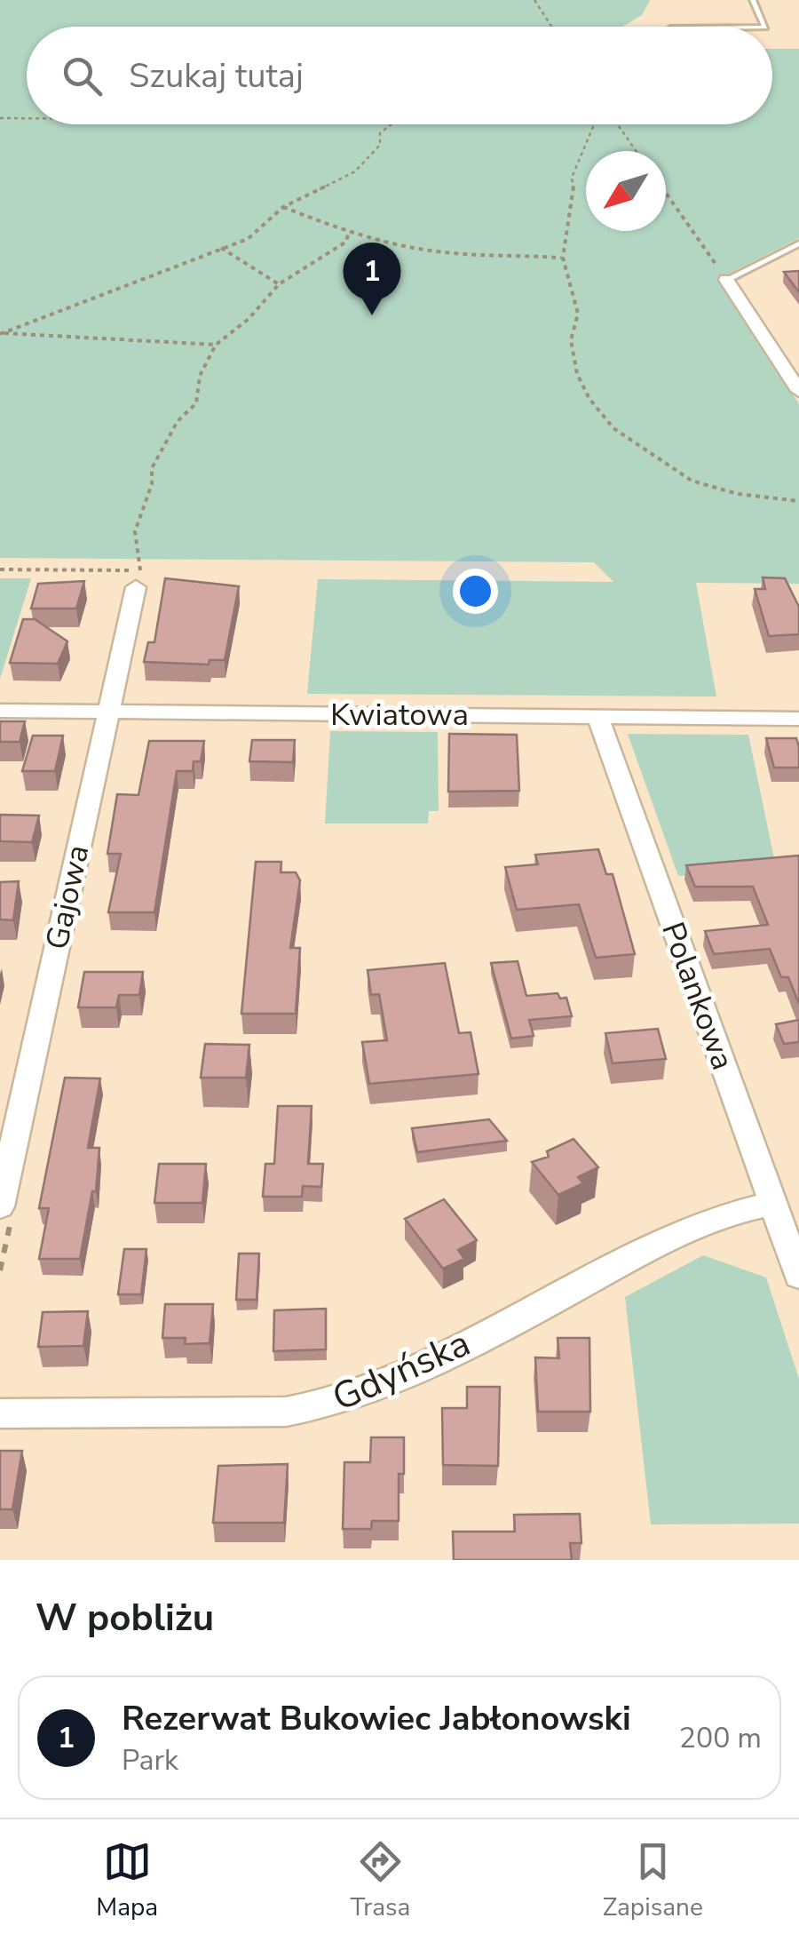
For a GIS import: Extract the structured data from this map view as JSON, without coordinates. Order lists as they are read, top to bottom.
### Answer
{
  "streets": {
    "street": [
      "Kwiatowa",
      "Gajowa",
      "Polankowa",
      "Gdyńska"
    ]
  },
  "crossings": [
    ["Kwiatowa", "Gajowa"],
    ["Kwiatowa", "Polankowa"],
    ["Polankowa", "Gdyńska"]
  ],
  "north": "bottom left",
  "page": {
    "search": "Szukaj tutaj",
    "pins": "1",
    "heading": "W pobliżu",
    "list": [
      {
        "mark": "1",
        "name": "Rezerwat Bukowiec Jabłonowski",
        "note": "Park",
        "value": "200 m"
      }
    ],
    "nav": ["Mapa", "Trasa", "Zapisane"]
  }
}
